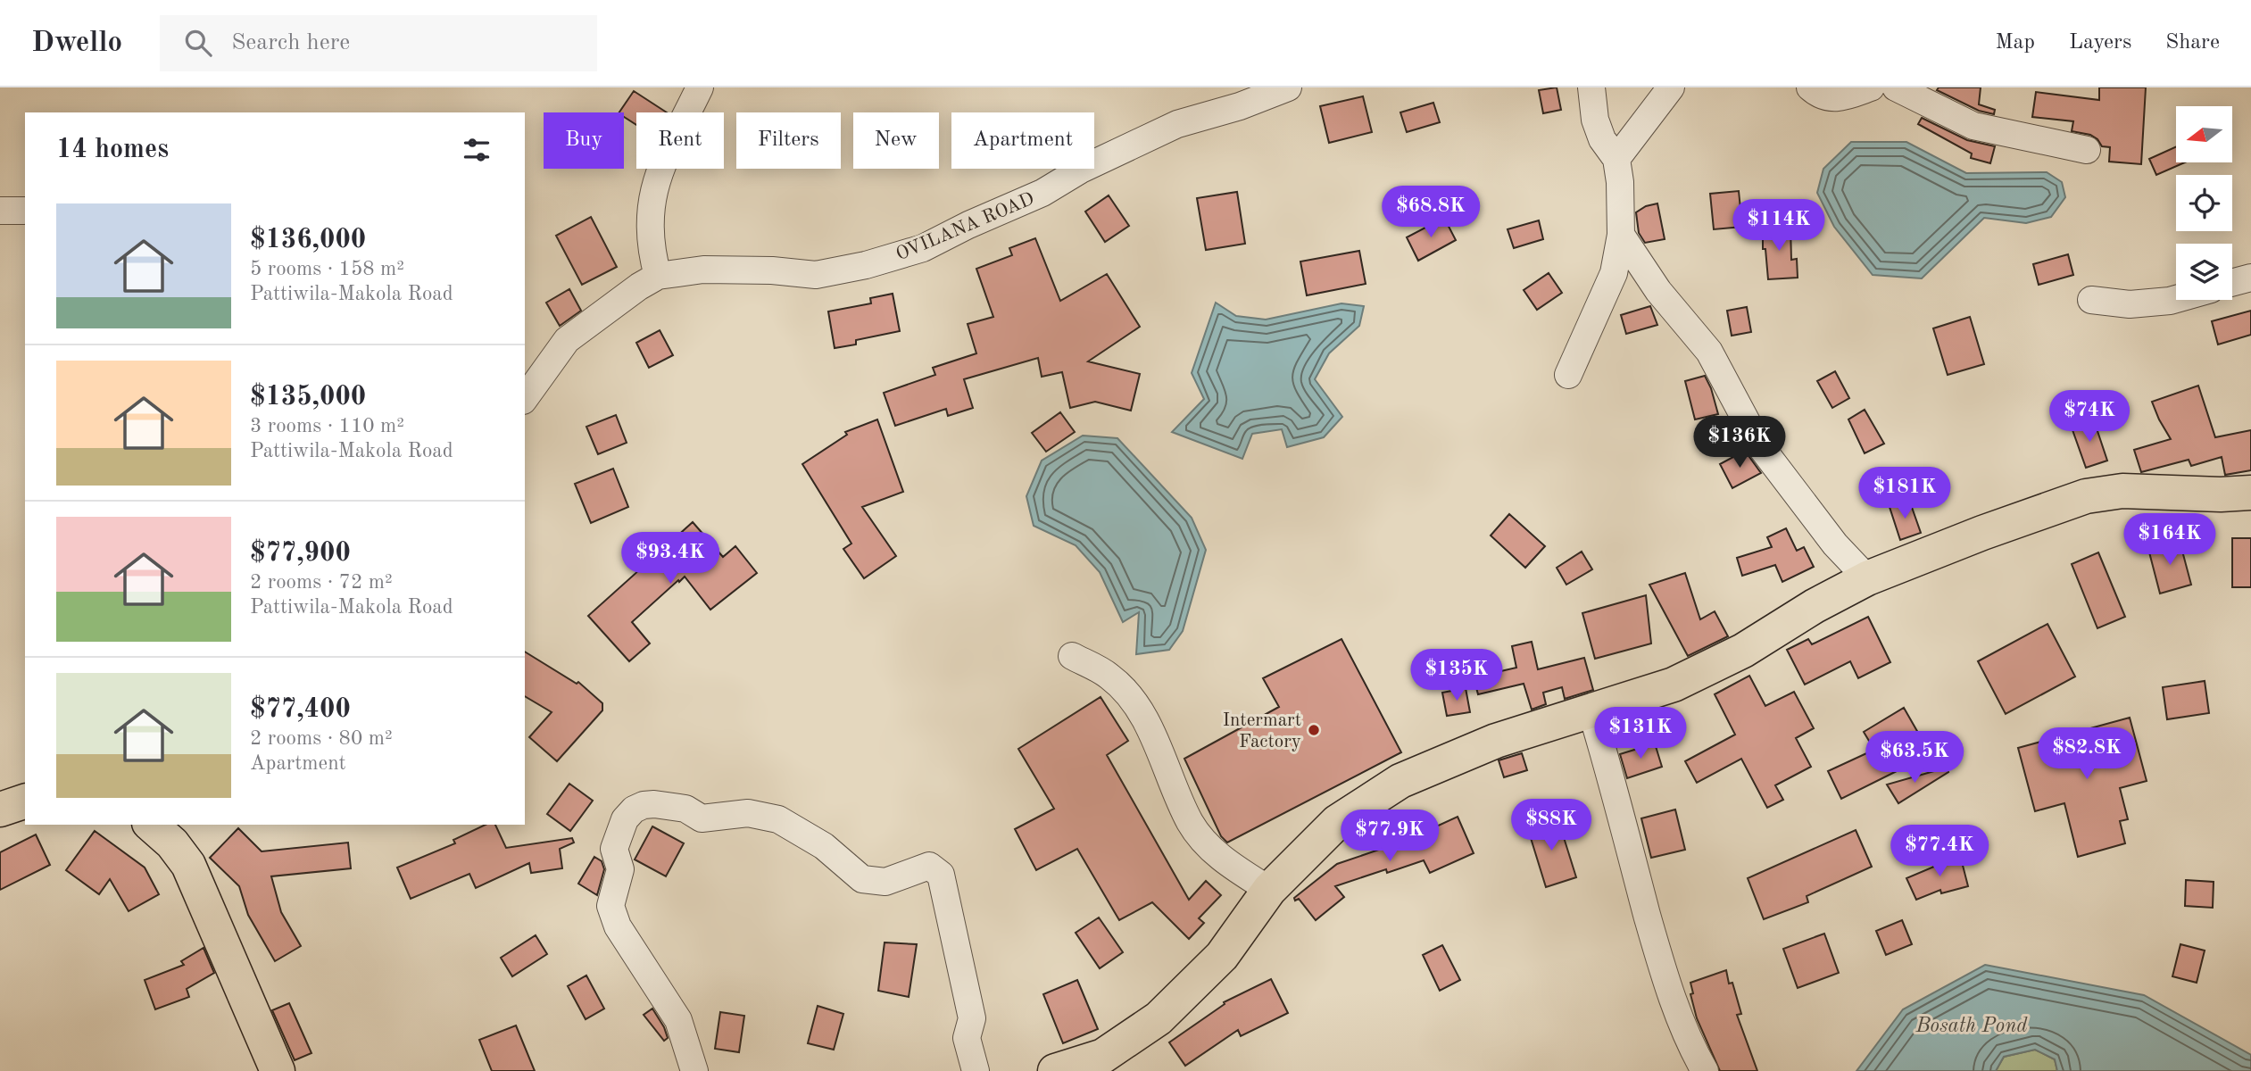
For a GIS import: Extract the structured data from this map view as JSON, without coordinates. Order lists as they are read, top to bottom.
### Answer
{
  "streets": {
    "street": ["OVILANA ROAD"]
  },
  "water": ["Bosath Pond"],
  "places": ["Intermart Factory"],
  "north": "left",
  "page": {
    "header": "Dwello",
    "search": "Search here",
    "nav": ["Map", "Layers", "Share"],
    "chip": [
      "Buy",
      "Rent",
      "Filters",
      "New",
      "Apartment"
    ],
    "heading": "14 homes",
    "price": [
      "$68.8K",
      "$114K",
      "$74K",
      "$136K",
      "$181K",
      "$164K",
      "$93.4K",
      "$135K",
      "$131K",
      "$82.8K",
      "$63.5K",
      "$88K",
      "$77.9K",
      "$77.4K"
    ],
    "list": [
      {
        "name": "$136,000",
        "note": "5 rooms · 158 m² · Pattiwila-Makola Road"
      },
      {
        "name": "$135,000",
        "note": "3 rooms · 110 m² · Pattiwila-Makola Road"
      },
      {
        "name": "$77,900",
        "note": "2 rooms · 72 m² · Pattiwila-Makola Road"
      },
      {
        "name": "$77,400",
        "note": "2 rooms · 80 m² · Apartment"
      }
    ]
  }
}
